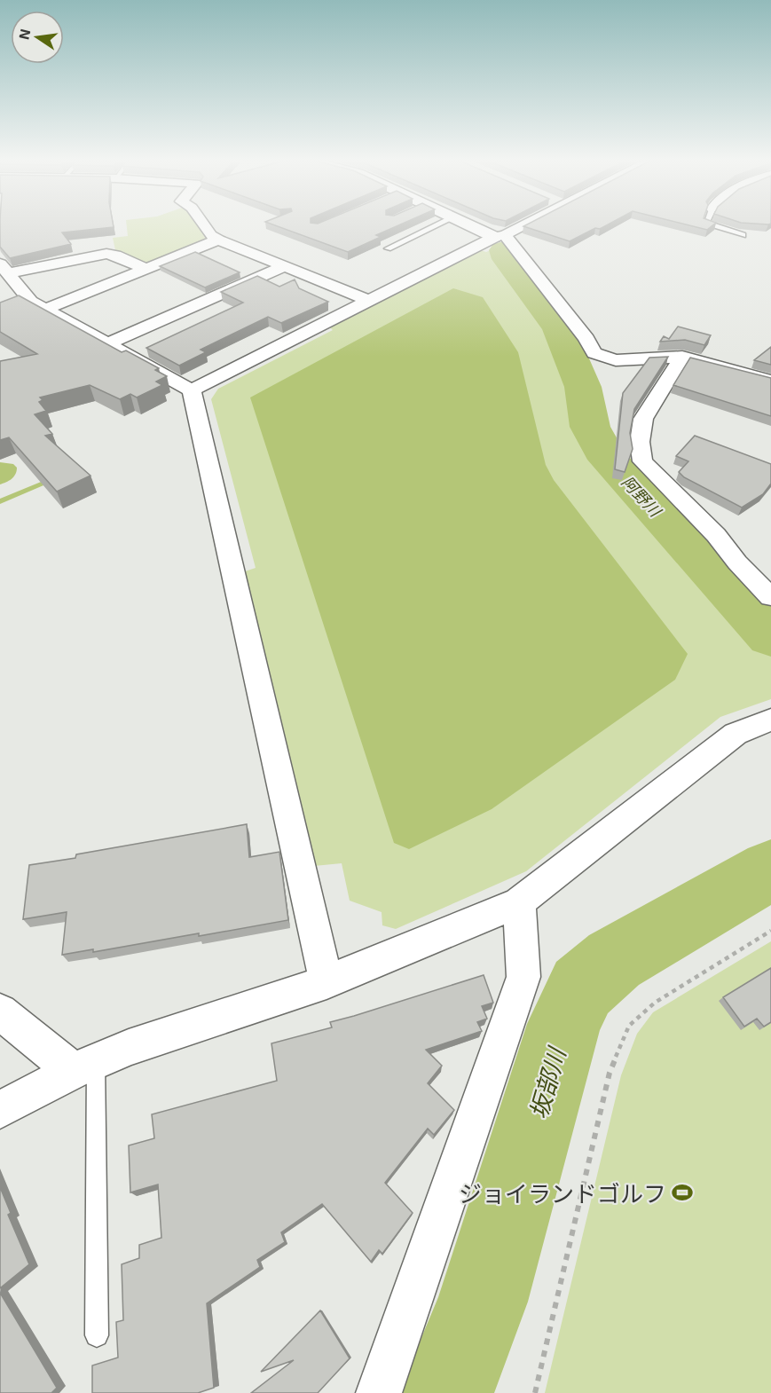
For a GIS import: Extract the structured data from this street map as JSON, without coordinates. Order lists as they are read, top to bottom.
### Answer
{
  "water": ["阿野川", "坂部川"],
  "places": {
    "sports": ["ジョイランドゴルフ"]
  },
  "north": "left"
}
